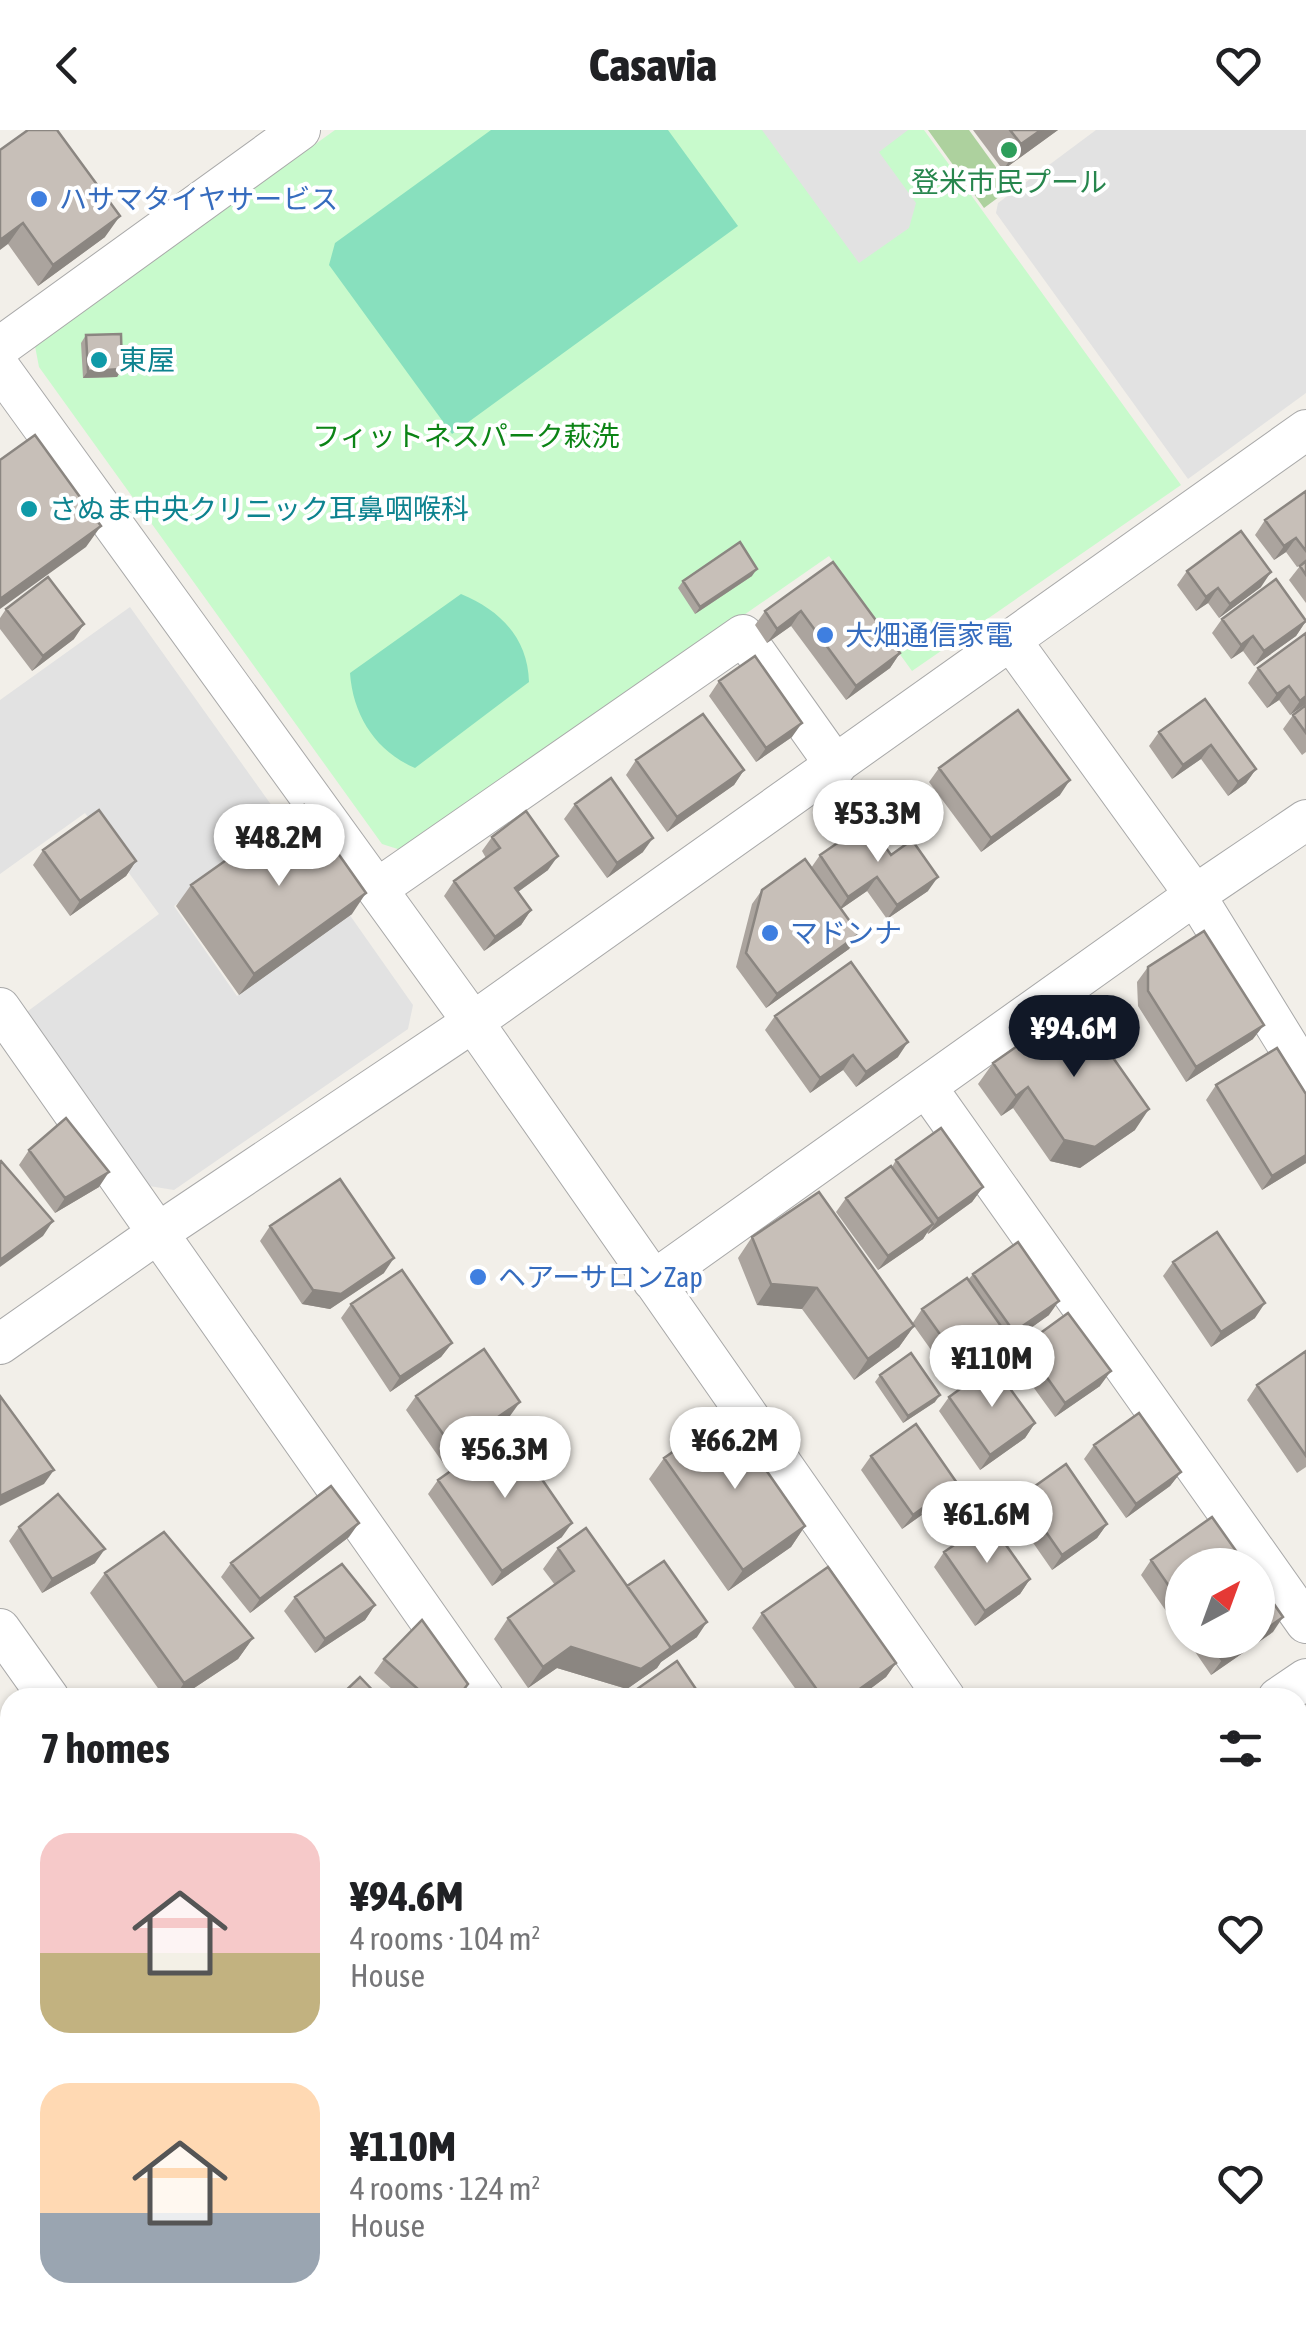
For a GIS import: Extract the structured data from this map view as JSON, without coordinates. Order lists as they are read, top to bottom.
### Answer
{
  "parks": ["フィットネスパーク萩洗"],
  "places": [
    "登米市民プール",
    "ハサマタイヤサービス",
    "東屋",
    "さぬま中央クリニック耳鼻咽喉科",
    "大畑通信家電",
    "マドンナ",
    "ヘアーサロンZap"
  ],
  "north": "top right",
  "page": {
    "header": "Casavia",
    "price": [
      "¥53.3M",
      "¥48.2M",
      "¥94.6M",
      "¥110M",
      "¥66.2M",
      "¥56.3M",
      "¥61.6M"
    ],
    "heading": "7 homes",
    "list": [
      {
        "name": "¥94.6M",
        "note": "4 rooms · 104 m² · House"
      },
      {
        "name": "¥110M",
        "note": "4 rooms · 124 m² · House"
      }
    ]
  }
}
